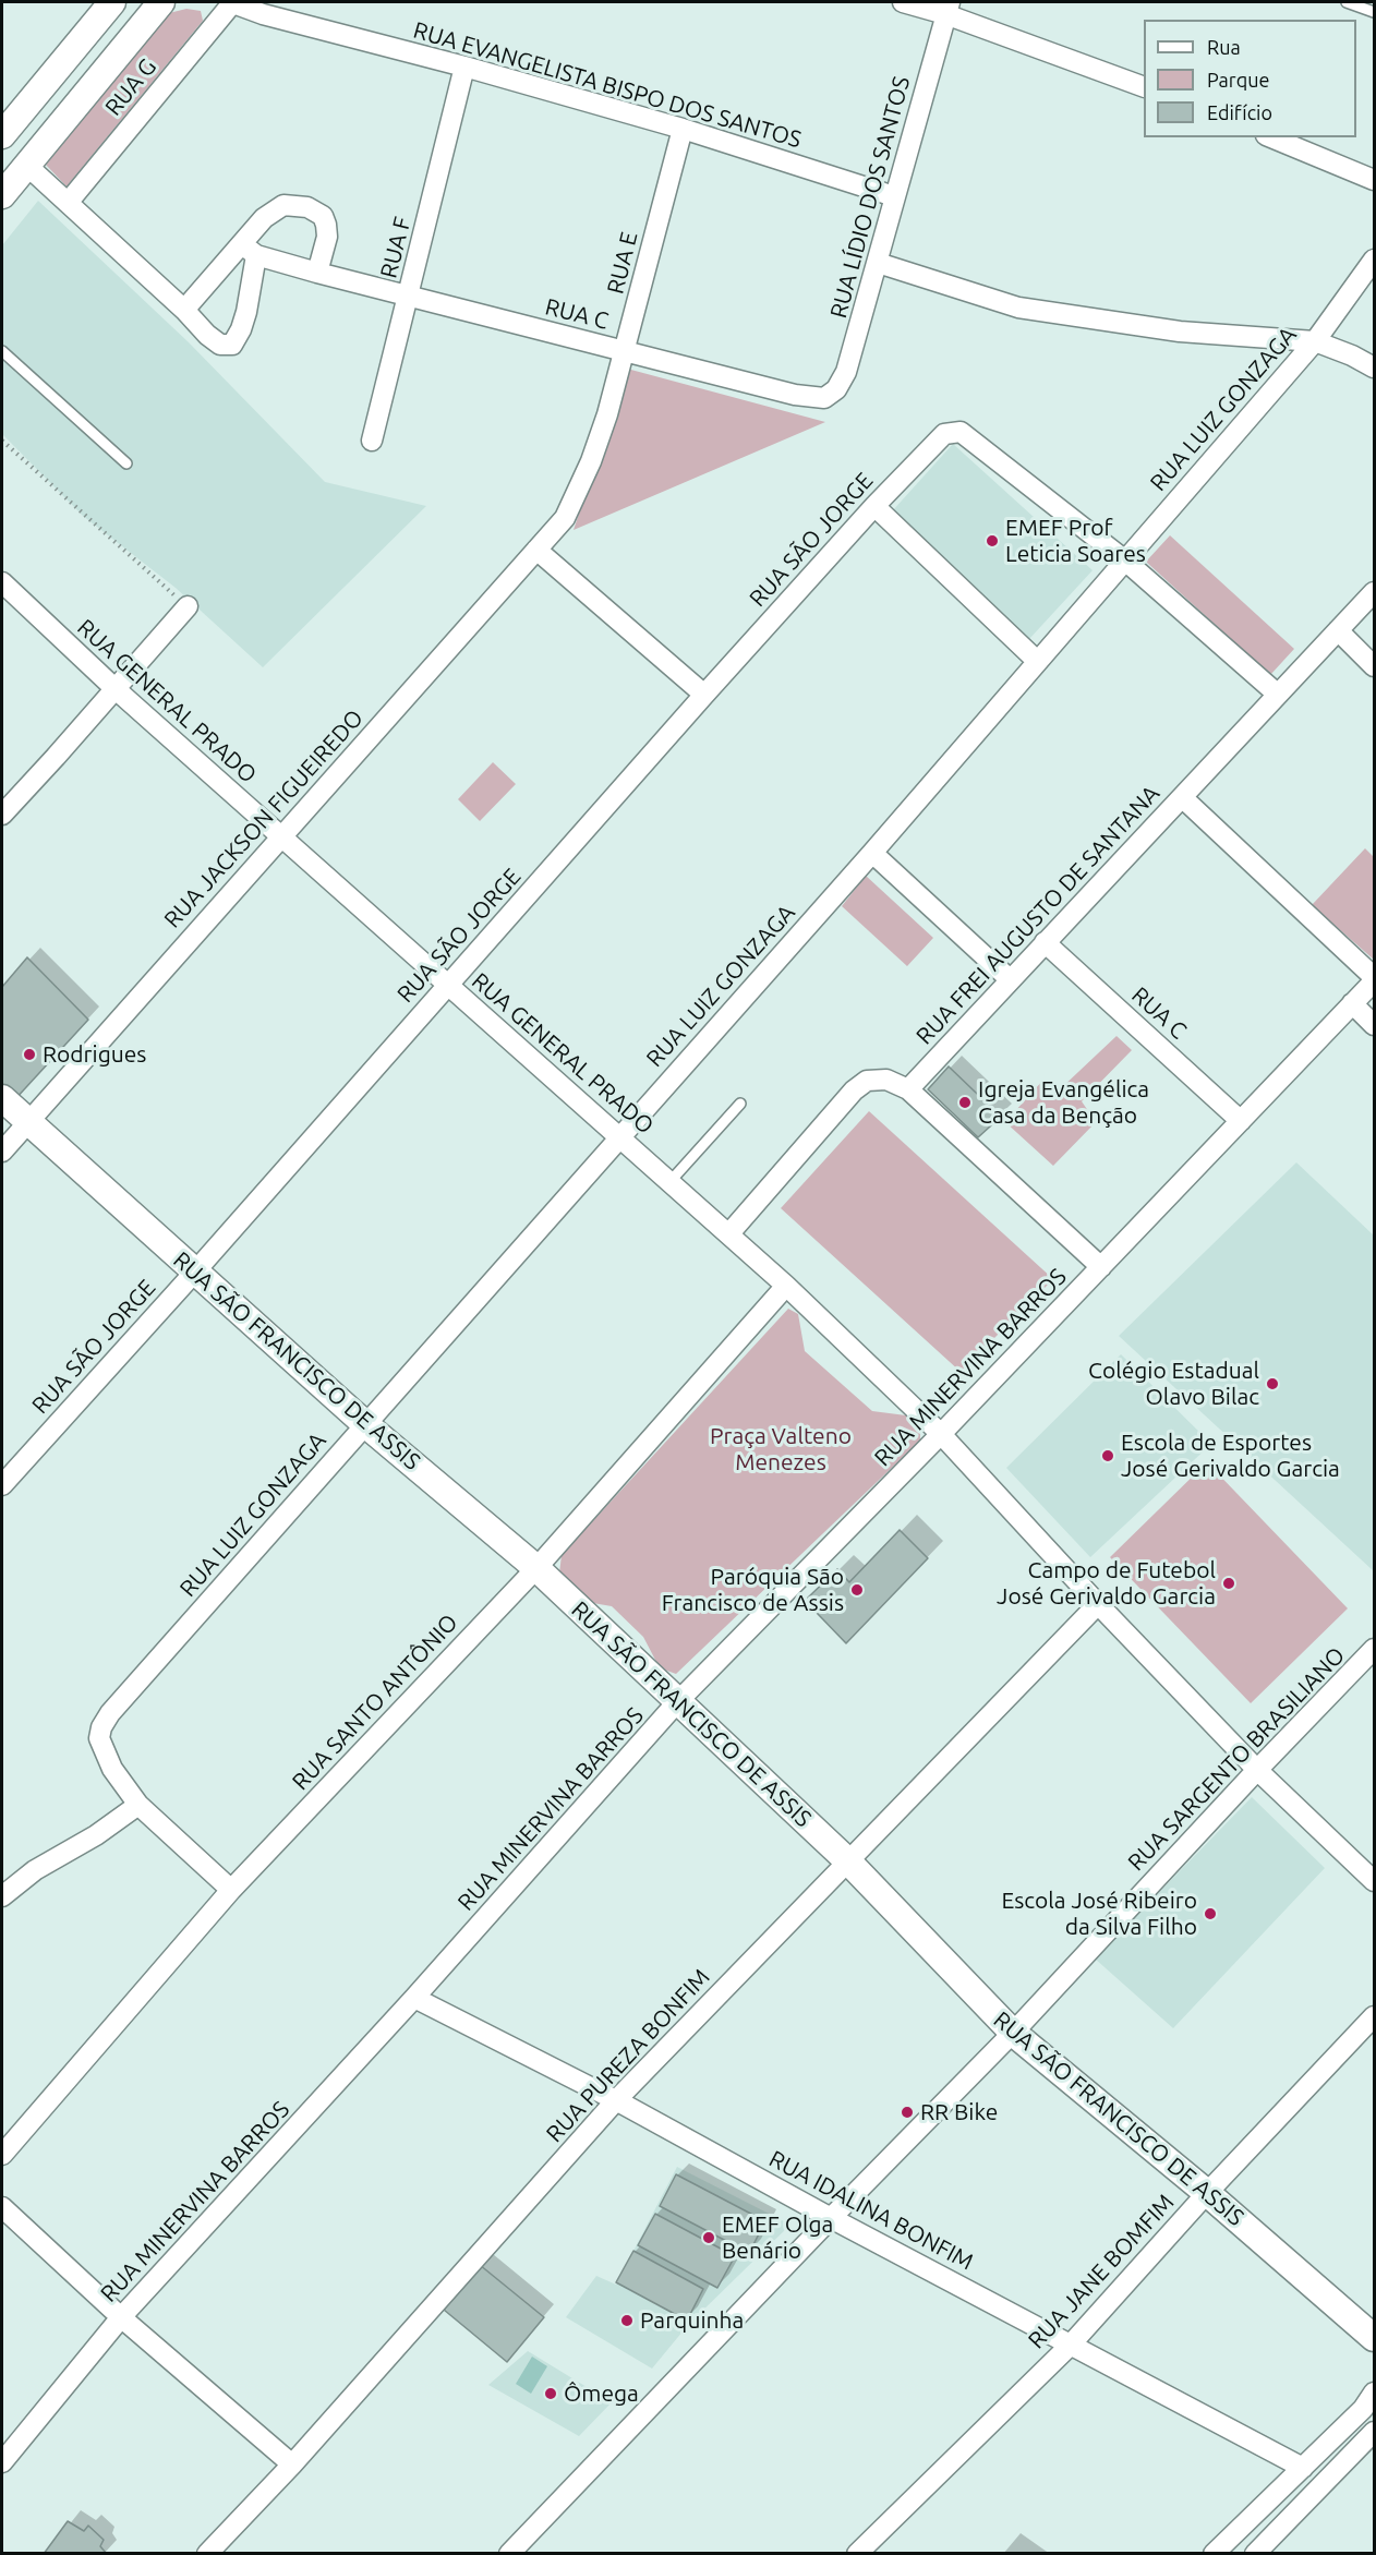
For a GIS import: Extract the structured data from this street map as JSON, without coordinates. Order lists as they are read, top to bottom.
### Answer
{
  "streets": {
    "street": [
      "RUA EVANGELISTA BISPO DOS SANTOS",
      "RUA G",
      "RUA LÍDIO DOS SANTOS",
      "RUA F",
      "RUA E",
      "RUA C",
      "RUA LUIZ GONZAGA",
      "RUA SÃO JORGE",
      "RUA GENERAL PRADO",
      "RUA JACKSON FIGUEIREDO",
      "RUA FREI AUGUSTO DE SANTANA",
      "RUA SÃO FRANCISCO DE ASSIS",
      "RUA MINERVINA BARROS",
      "RUA SANTO ANTÔNIO",
      "RUA SARGENTO BRASILIANO",
      "RUA PUREZA BONFIM",
      "RUA IDALINA BONFIM",
      "RUA JANE BOMFIM"
    ]
  },
  "crossings": [
    ["RUA EVANGELISTA BISPO DOS SANTOS", "RUA G"],
    ["RUA EVANGELISTA BISPO DOS SANTOS", "RUA LÍDIO DOS SANTOS"],
    ["RUA EVANGELISTA BISPO DOS SANTOS", "RUA F"],
    ["RUA EVANGELISTA BISPO DOS SANTOS", "RUA E"],
    ["RUA LÍDIO DOS SANTOS", "RUA C"],
    ["RUA F", "RUA C"],
    ["RUA E", "RUA C"],
    ["RUA E", "RUA JACKSON FIGUEIREDO"],
    ["RUA C", "RUA FREI AUGUSTO DE SANTANA"],
    ["RUA C", "RUA MINERVINA BARROS"],
    ["RUA LUIZ GONZAGA", "RUA SÃO JORGE"],
    ["RUA LUIZ GONZAGA", "RUA GENERAL PRADO"],
    ["RUA LUIZ GONZAGA", "RUA SÃO FRANCISCO DE ASSIS"],
    ["RUA SÃO JORGE", "RUA GENERAL PRADO"],
    ["RUA SÃO JORGE", "RUA SÃO FRANCISCO DE ASSIS"],
    ["RUA GENERAL PRADO", "RUA JACKSON FIGUEIREDO"],
    ["RUA GENERAL PRADO", "RUA MINERVINA BARROS"],
    ["RUA GENERAL PRADO", "RUA SANTO ANTÔNIO"],
    ["RUA GENERAL PRADO", "RUA SARGENTO BRASILIANO"],
    ["RUA GENERAL PRADO", "RUA PUREZA BONFIM"],
    ["RUA JACKSON FIGUEIREDO", "RUA SÃO FRANCISCO DE ASSIS"],
    ["RUA SÃO FRANCISCO DE ASSIS", "RUA MINERVINA BARROS"],
    ["RUA SÃO FRANCISCO DE ASSIS", "RUA SANTO ANTÔNIO"],
    ["RUA SÃO FRANCISCO DE ASSIS", "RUA SARGENTO BRASILIANO"],
    ["RUA SÃO FRANCISCO DE ASSIS", "RUA PUREZA BONFIM"],
    ["RUA SÃO FRANCISCO DE ASSIS", "RUA JANE BOMFIM"],
    ["RUA MINERVINA BARROS", "RUA IDALINA BONFIM"],
    ["RUA SARGENTO BRASILIANO", "RUA IDALINA BONFIM"],
    ["RUA PUREZA BONFIM", "RUA IDALINA BONFIM"],
    ["RUA IDALINA BONFIM", "RUA JANE BOMFIM"]
  ],
  "parks": ["Praça Valteno Menezes"],
  "places": [
    "EMEF Prof Leticia Soares",
    "Rodrigues",
    "Igreja Evangélica Casa da Benção",
    "Colégio Estadual Olavo Bilac",
    "Escola de Esportes José Gerivaldo Garcia",
    "Campo de Futebol José Gerivaldo Garcia",
    "Paróquia São Francisco de Assis",
    "Escola José Ribeiro da Silva Filho",
    "RR Bike",
    "EMEF Olga Benário",
    "Parquinha",
    "Ômega"
  ],
  "legend": ["Rua", "Parque", "Edifício"]
}
